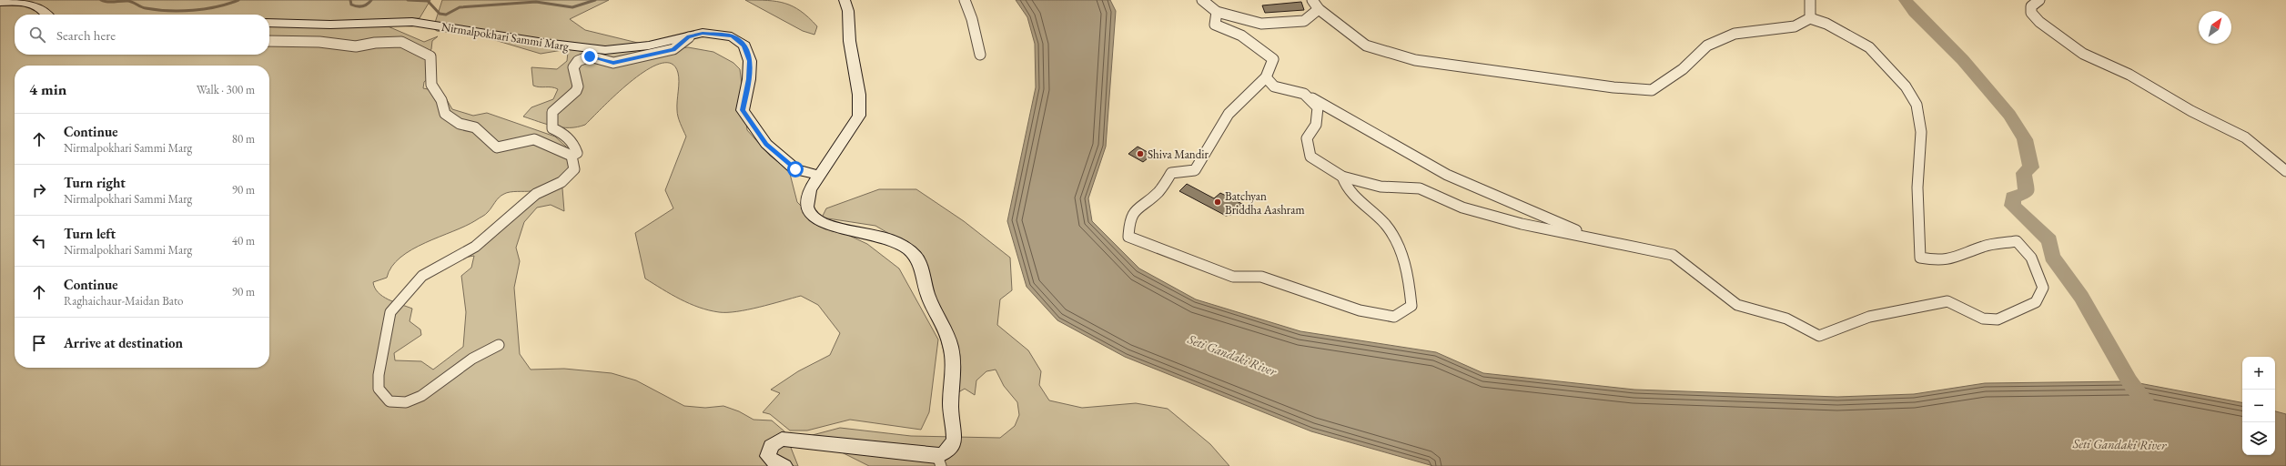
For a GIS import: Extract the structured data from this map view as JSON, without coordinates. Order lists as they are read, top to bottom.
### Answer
{
  "streets": {
    "main road": ["Nirmalpokhari Sammi Marg"]
  },
  "water": ["Seti Gandaki River"],
  "places": ["Shiva Mandir", "Batchyan Briddha Aashram"],
  "north": "top right",
  "page": {
    "search": "Search here",
    "heading": ["4 min", "Walk · 300 m"],
    "list": [
      ["Continue", "Nirmalpokhari Sammi Marg", "80 m"],
      ["Turn right", "Nirmalpokhari Sammi Marg", "90 m"],
      ["Turn left", "Nirmalpokhari Sammi Marg", "40 m"],
      ["Continue", "Raghaichaur-Maidan Bato", "90 m"],
      "Arrive at destination"
    ],
    "map_buttons": ["+", "−"]
  }
}
